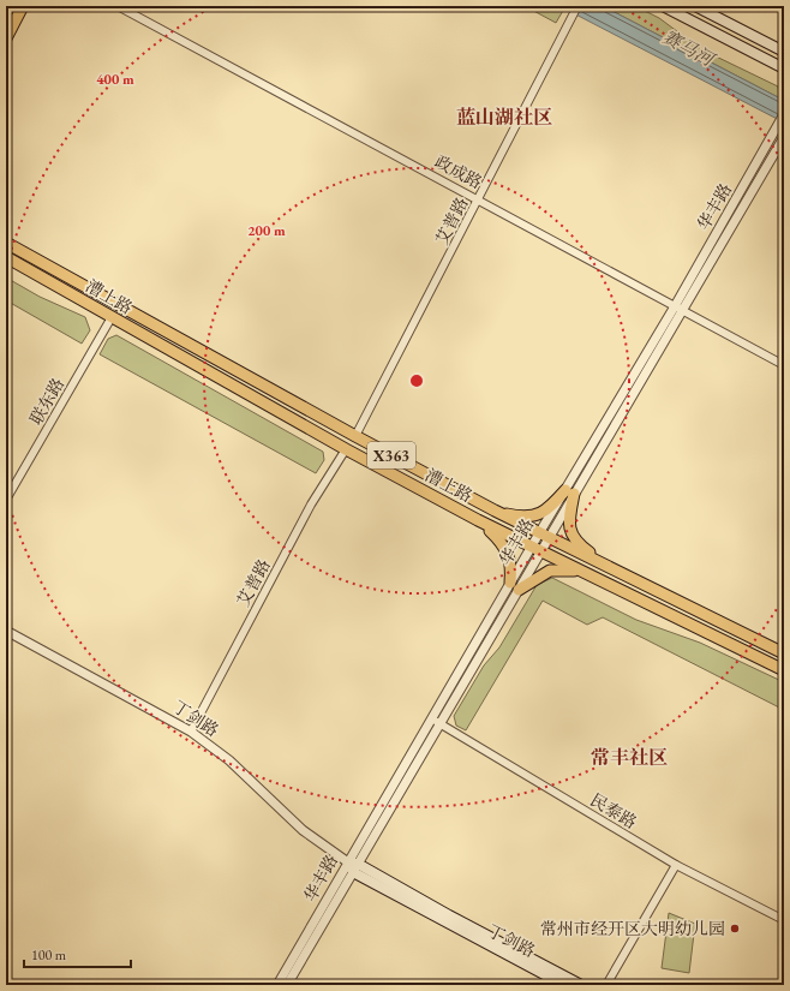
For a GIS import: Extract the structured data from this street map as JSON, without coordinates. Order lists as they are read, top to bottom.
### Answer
{
  "streets": {
    "main road": ["漕上路", "X363", "丁剑路"],
    "street": [
      "政成路",
      "华丰路",
      "艾普路",
      "联东路",
      "民泰路"
    ]
  },
  "crossings": [
    ["政成路", "华丰路"],
    ["政成路", "艾普路"],
    ["华丰路", "漕上路"],
    ["华丰路", "丁剑路"],
    ["华丰路", "民泰路"],
    ["艾普路", "漕上路"],
    ["艾普路", "丁剑路"],
    ["漕上路", "联东路"]
  ],
  "districts": ["蓝山湖社区", "常丰社区"],
  "water": ["赛马河"],
  "places": ["常州市经开区大明幼儿园"],
  "scale_bar": "100 m",
  "rings": ["400 m", "200 m"]
}
